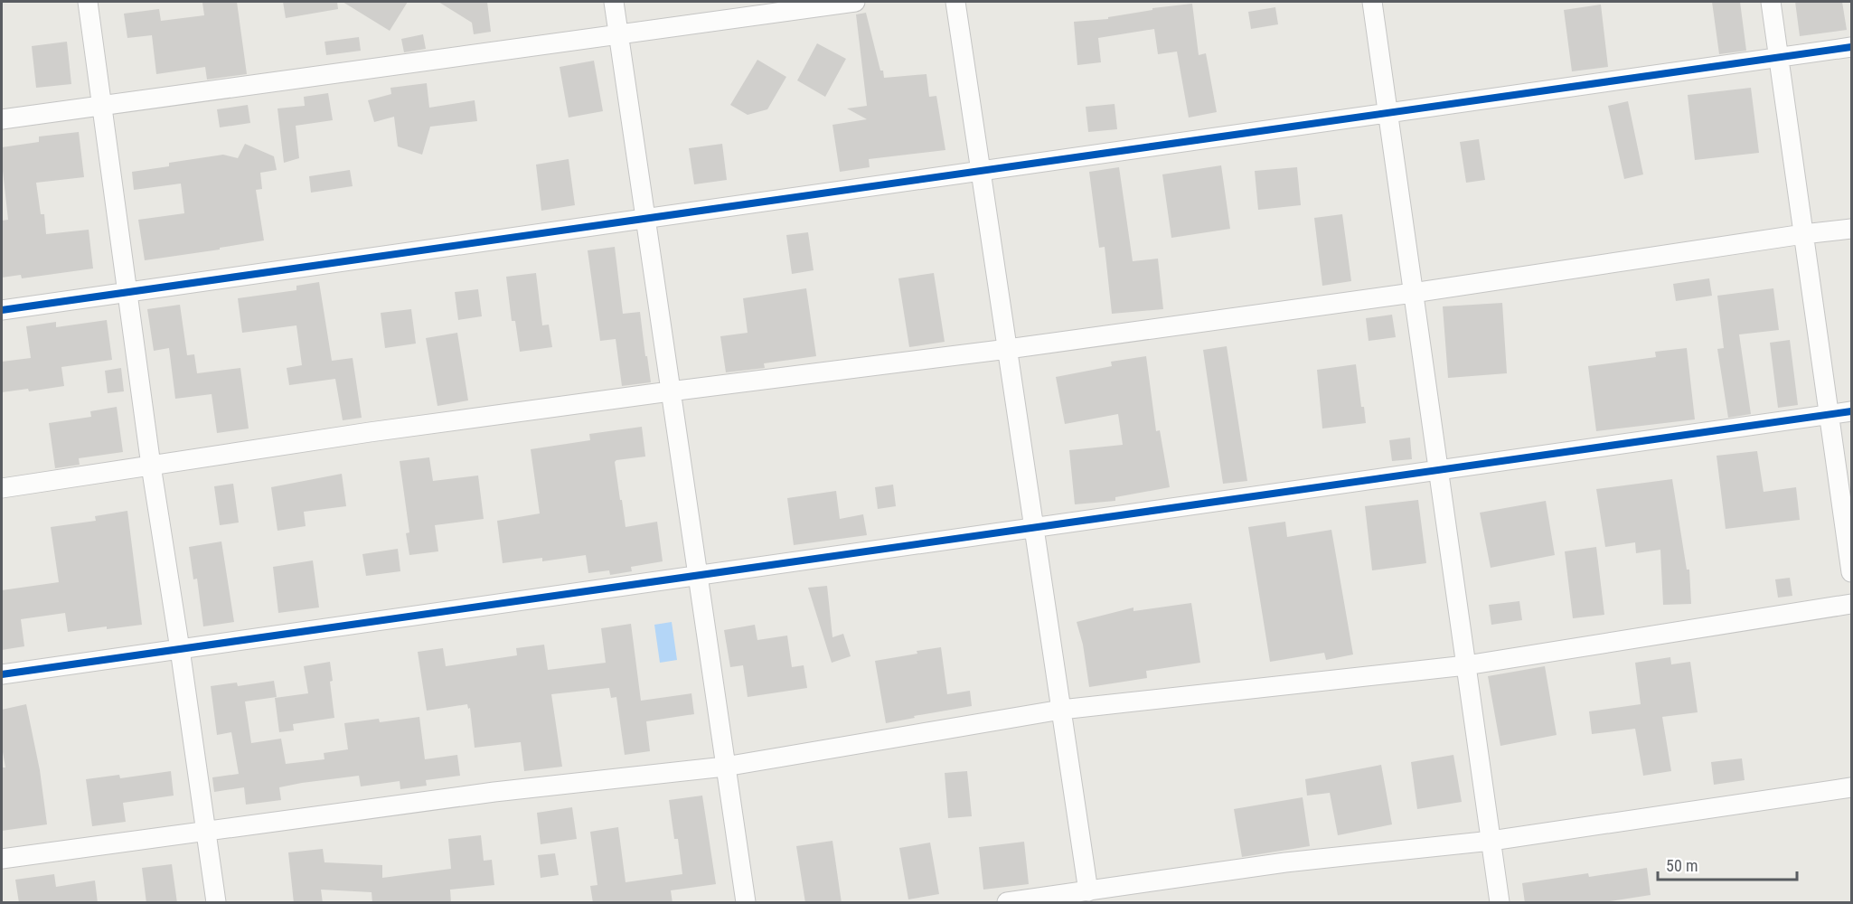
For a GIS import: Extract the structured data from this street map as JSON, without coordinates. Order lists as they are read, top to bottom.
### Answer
{
  "scale_bar": "50 m"
}
